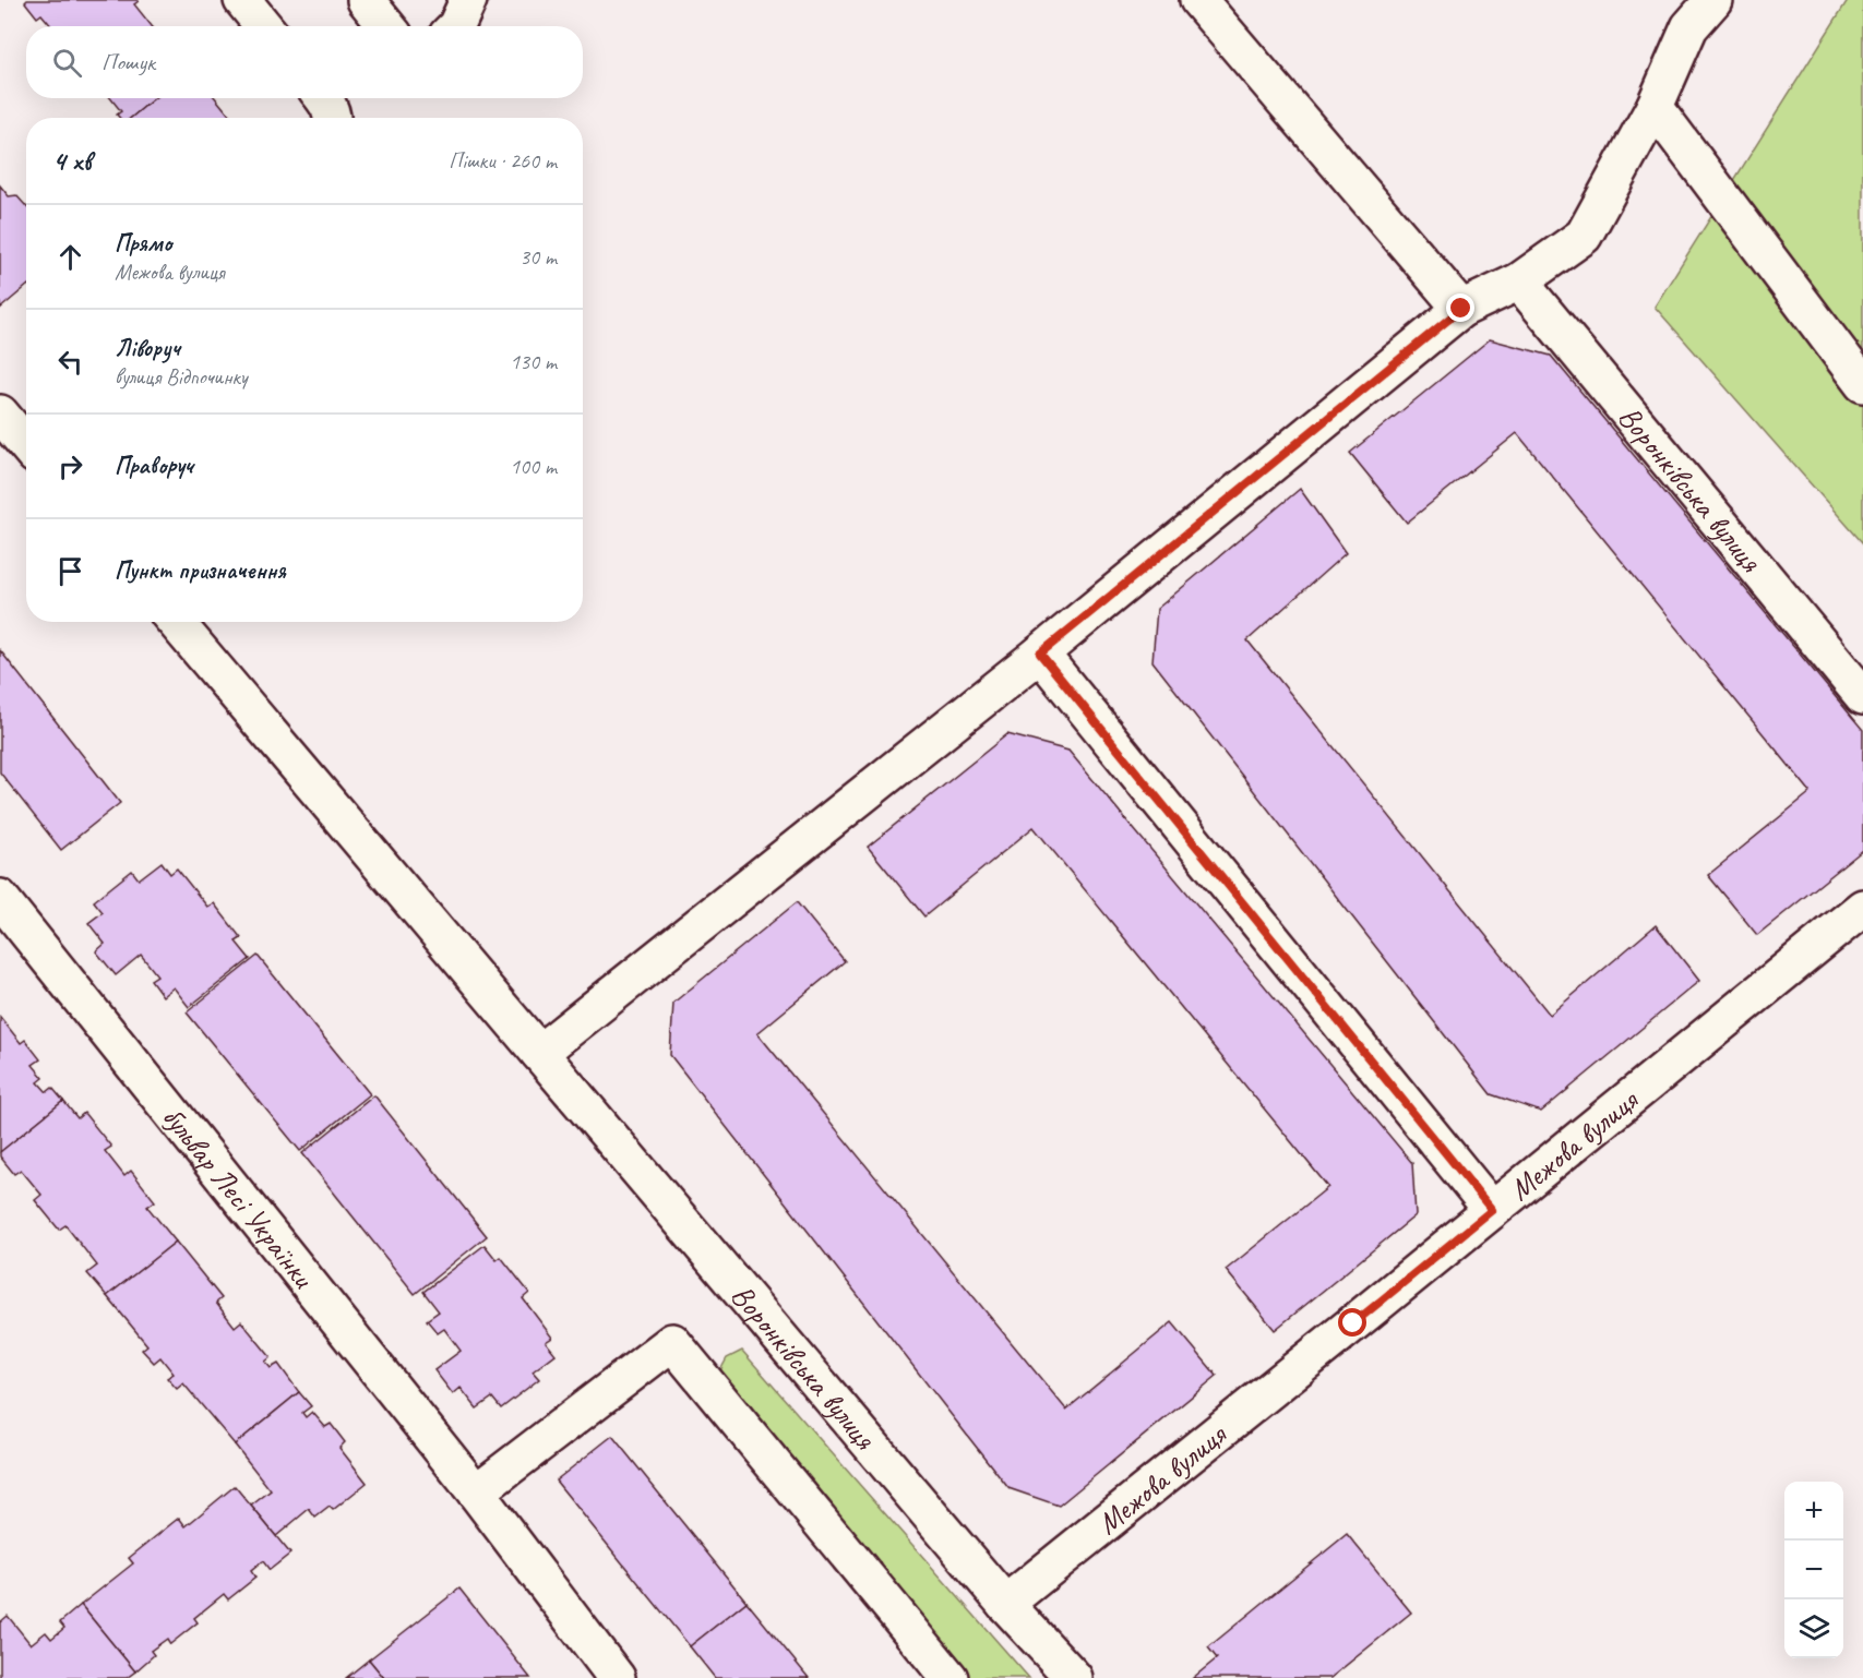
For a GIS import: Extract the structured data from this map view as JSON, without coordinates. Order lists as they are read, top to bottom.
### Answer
{
  "streets": {
    "street": ["Воронківська вулиця", "Межова вулиця", "бульвар Лесі Українки"]
  },
  "crossings": [
    ["Воронківська вулиця", "Межова вулиця"]
  ],
  "page": {
    "search": "Пошук",
    "heading": ["4 хв", "Пішки · 260 m"],
    "list": [
      ["Прямо", "Межова вулиця", "30 m"],
      ["Ліворуч", "вулиця Відпочинку", "130 m"],
      ["Праворуч", "100 m"],
      "Пункт призначення"
    ],
    "map_buttons": ["+", "−"]
  }
}
